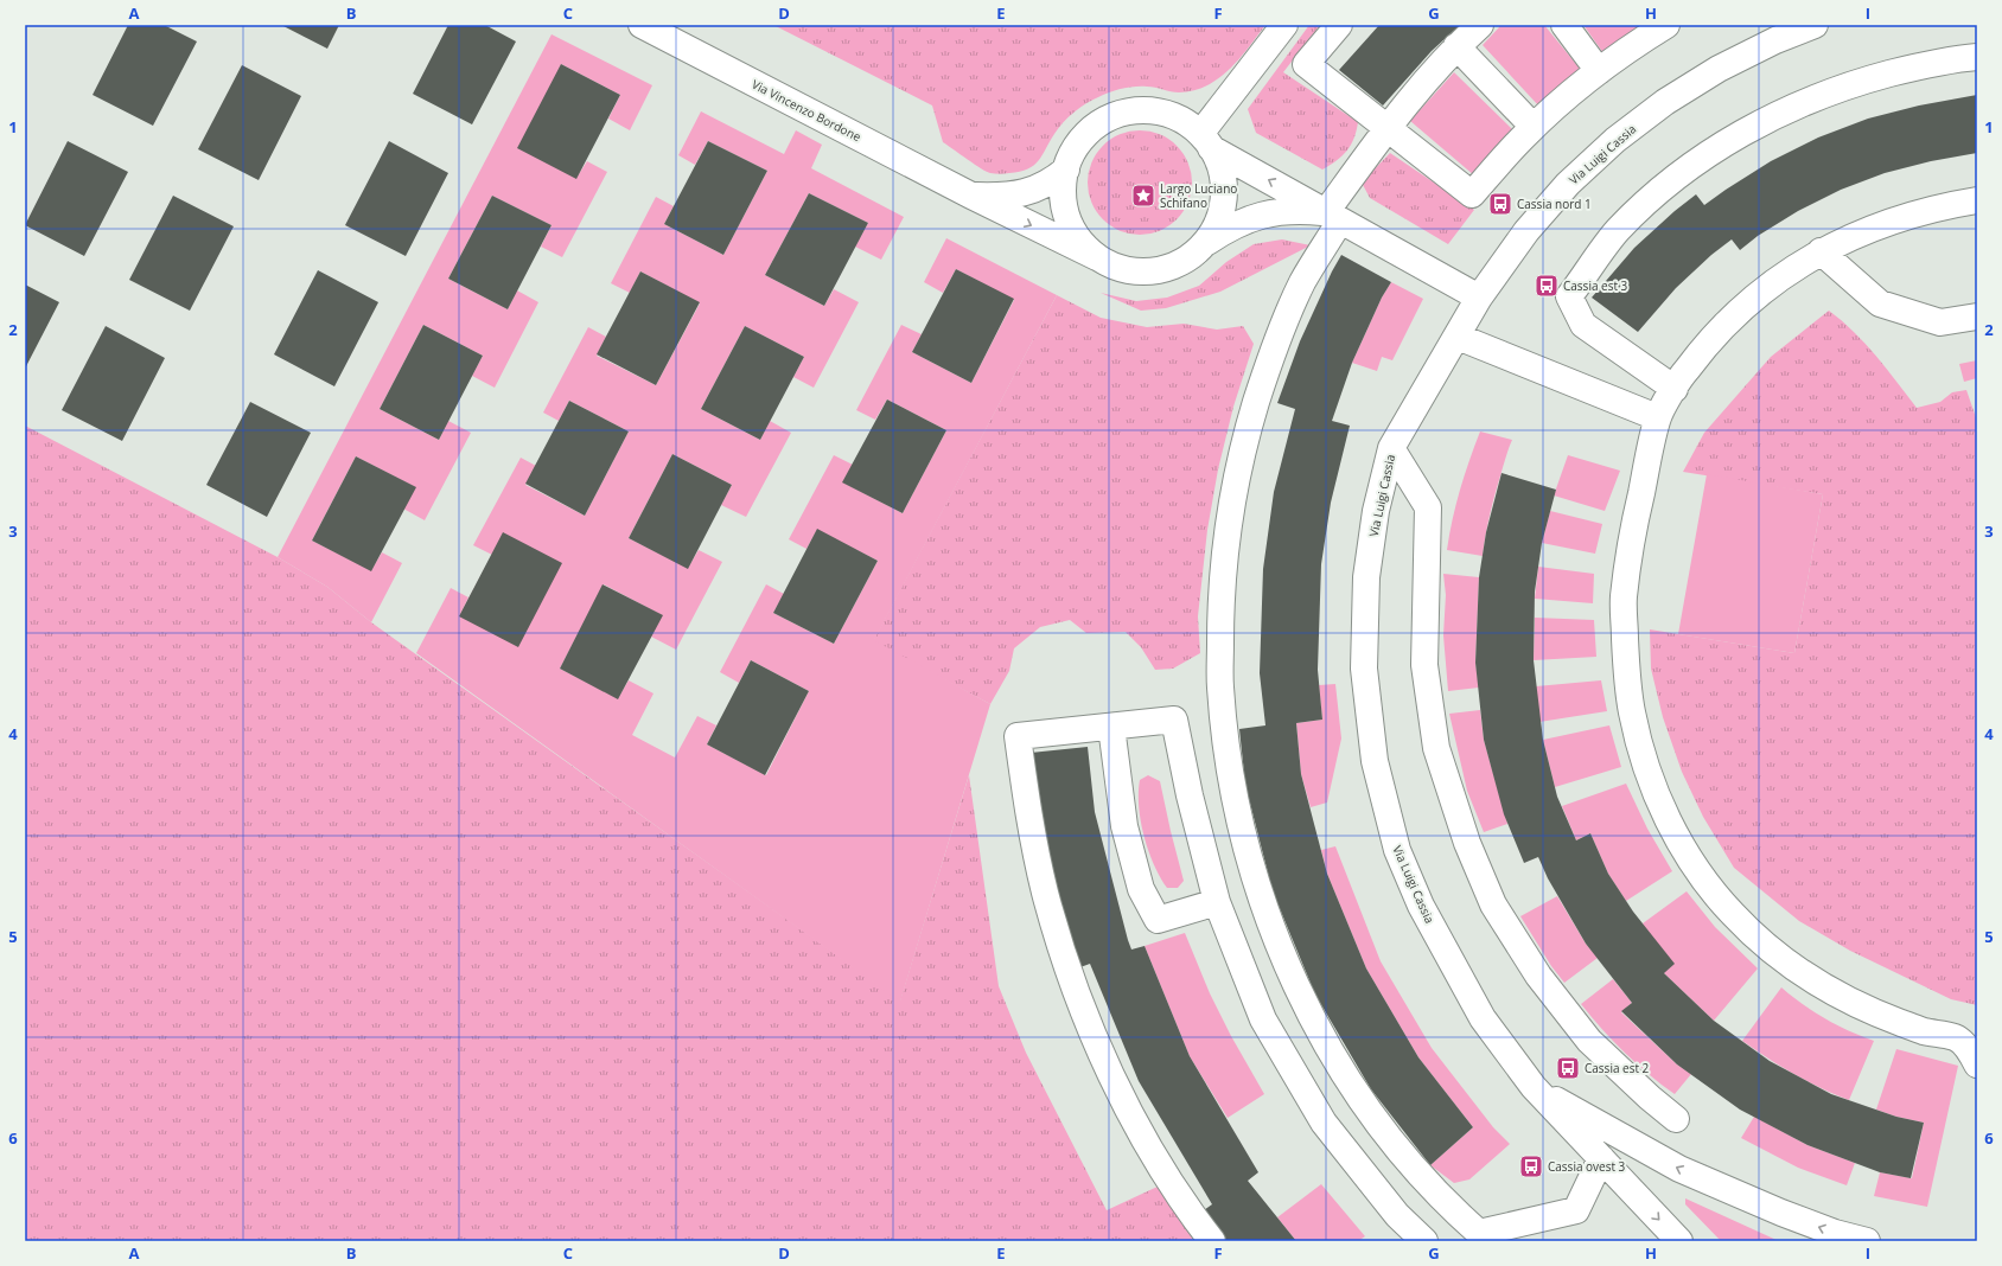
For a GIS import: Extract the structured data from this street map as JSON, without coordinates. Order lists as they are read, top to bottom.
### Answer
{
  "streets": {
    "street": ["Via Vincenzo Bordone", "Via Luigi Cassia"]
  },
  "places": {
    "place": ["Largo Luciano Schifano"],
    "bus stop": [
      "Cassia nord 1",
      "Cassia est 3",
      "Cassia est 2",
      "Cassia ovest 3"
    ]
  },
  "grid": {
    "columns": [
      "A",
      "B",
      "C",
      "D",
      "E",
      "F",
      "G",
      "H",
      "I"
    ],
    "rows": [
      "1",
      "2",
      "3",
      "4",
      "5",
      "6"
    ]
  }
}
